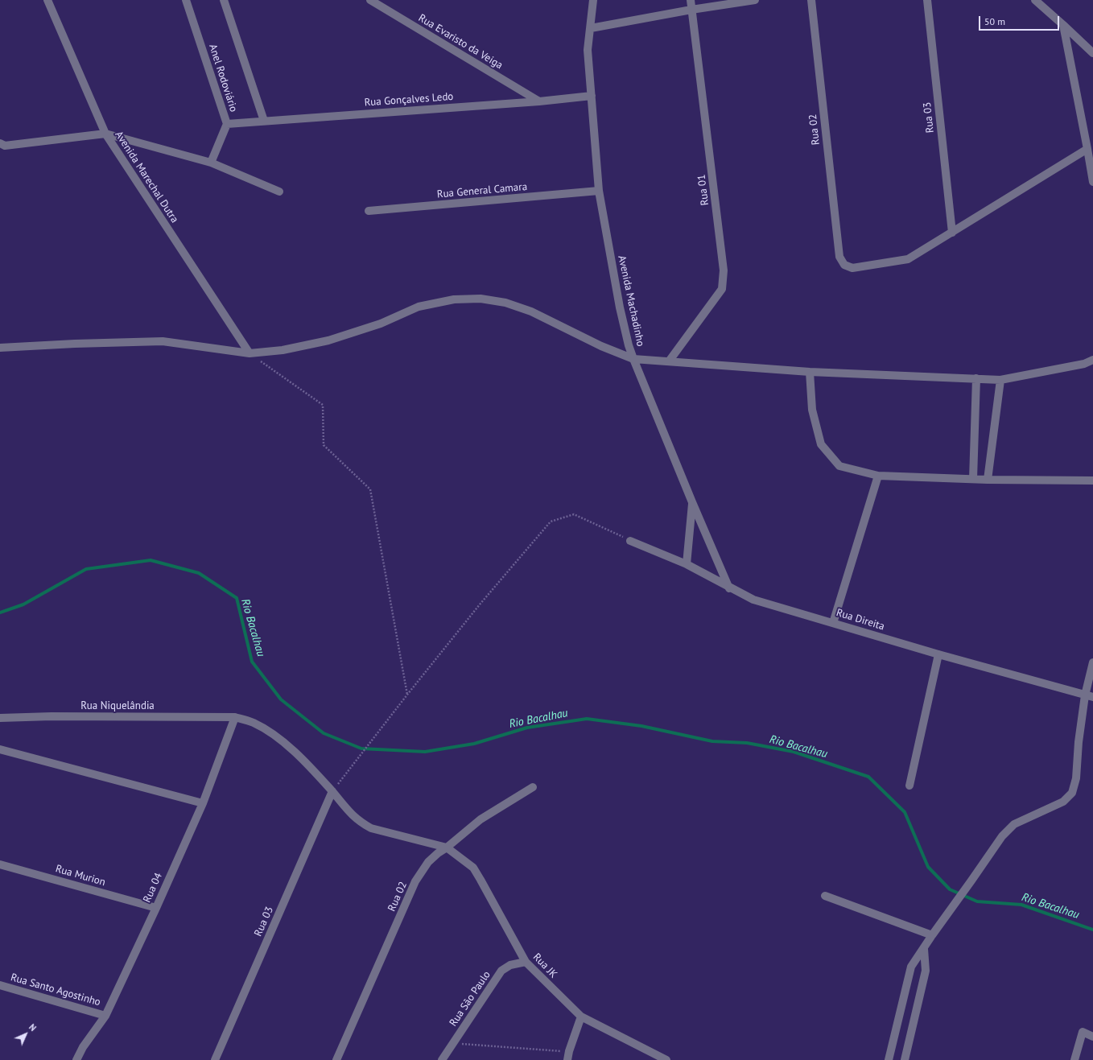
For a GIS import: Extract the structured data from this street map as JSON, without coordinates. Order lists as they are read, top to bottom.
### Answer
{
  "streets": {
    "street": [
      "Rua Evaristo da Veiga",
      "Anel Rodoviário",
      "Rua Gonçalves Ledo",
      "Rua 03",
      "Rua 02",
      "Avenida Marechal Dutra",
      "Rua 01",
      "Rua General Camara",
      "Avenida Machadinho",
      "Rua Direita",
      "Rua Niquelândia",
      "Rua Murion",
      "Rua 04",
      "Rua JK",
      "Rua Santo Agostinho",
      "Rua São Paulo"
    ]
  },
  "crossings": [
    ["Rua Evaristo da Veiga", "Rua Gonçalves Ledo"],
    ["Anel Rodoviário", "Rua Gonçalves Ledo"],
    ["Rua Gonçalves Ledo", "Avenida Machadinho"],
    ["Rua 03", "Rua 02"],
    ["Rua 03", "Rua Niquelândia"],
    ["Rua 02", "Rua Niquelândia"],
    ["Rua 02", "Rua JK"],
    ["Rua General Camara", "Avenida Machadinho"],
    ["Avenida Machadinho", "Rua Direita"],
    ["Rua Niquelândia", "Rua 04"],
    ["Rua Niquelândia", "Rua JK"],
    ["Rua Murion", "Rua 04"],
    ["Rua 04", "Rua Santo Agostinho"],
    ["Rua JK", "Rua São Paulo"]
  ],
  "water": ["Rio Bacalhau"],
  "scale_bar": "50 m",
  "north": "top right"
}
